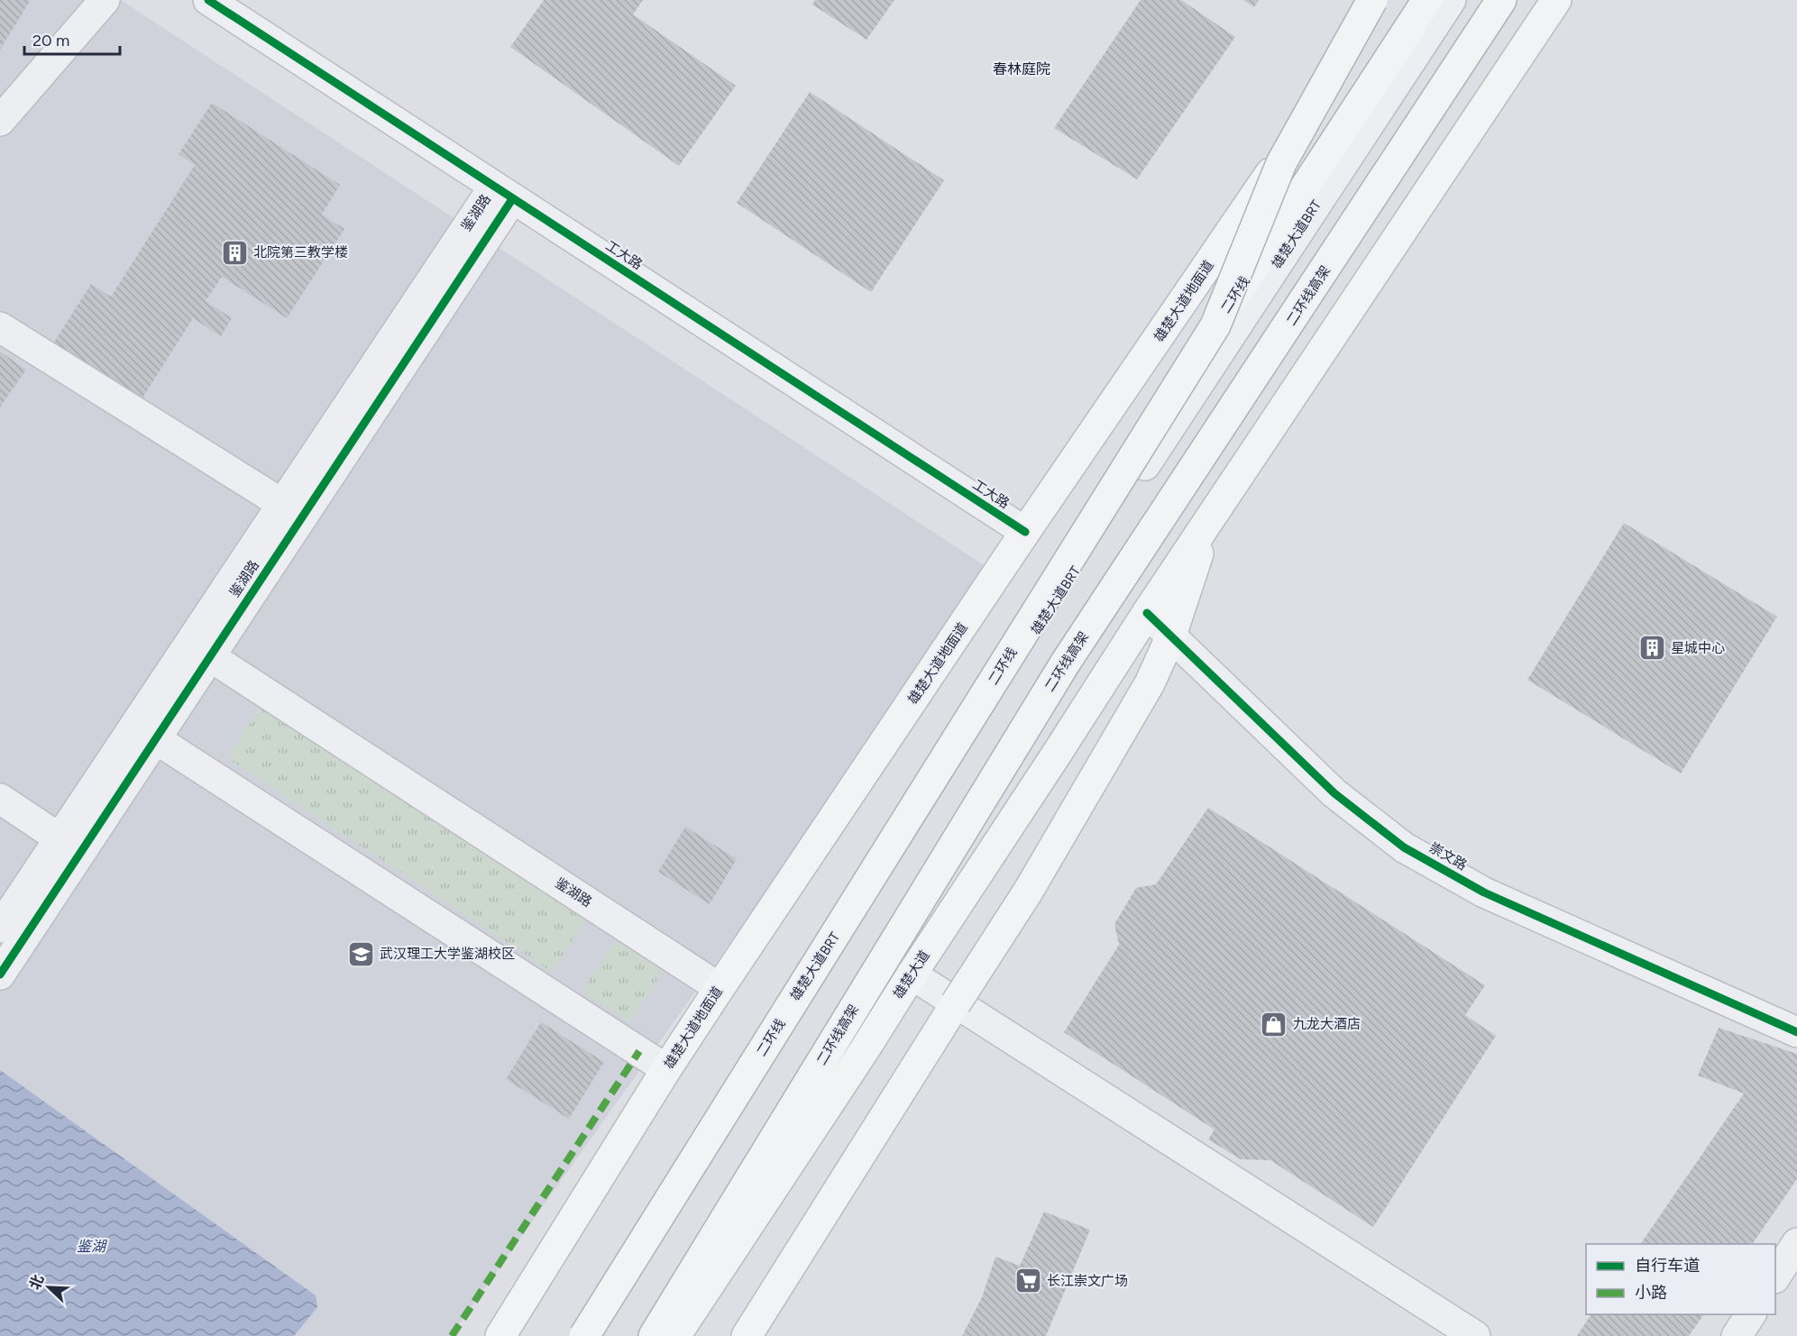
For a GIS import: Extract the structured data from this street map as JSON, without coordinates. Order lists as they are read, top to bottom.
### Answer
{
  "streets": {
    "main road": [
      "二环线",
      "二环线高架",
      "雄楚大道地面道",
      "雄楚大道"
    ],
    "street": [
      "鉴湖路",
      "雄楚大道BRT",
      "工大路",
      "崇文路"
    ]
  },
  "crossings": [
    ["鉴湖路", "工大路"],
    ["鉴湖路", "雄楚大道地面道"],
    ["工大路", "雄楚大道地面道"],
    ["崇文路", "雄楚大道"]
  ],
  "districts": ["春林庭院"],
  "water": ["鉴湖"],
  "places": {
    "building": ["北院第三教学楼", "星城中心"],
    "school or university": ["武汉理工大学鉴湖校区"],
    "shop": ["九龙大酒店"],
    "supermarket": ["长江崇文广场"]
  },
  "legend": ["自行车道", "小路"],
  "scale_bar": "20 m",
  "north": "top left"
}
